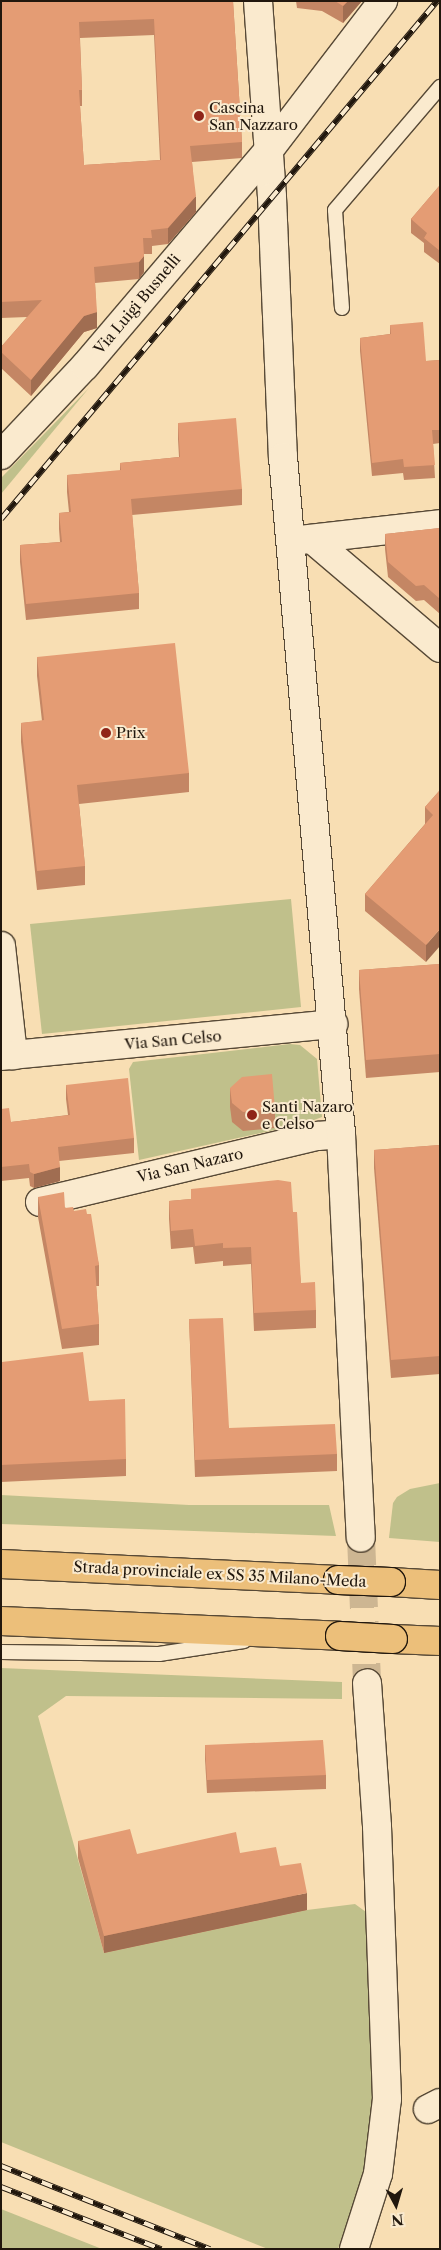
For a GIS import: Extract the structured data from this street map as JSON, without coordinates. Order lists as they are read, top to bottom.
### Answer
{
  "streets": {
    "highway": ["Strada provinciale ex SS 35 Milano-Meda"],
    "street": ["Via Luigi Busnelli", "Via San Celso", "Via San Nazaro"]
  },
  "places": ["Cascina San Nazzaro", "Prix", "Santi Nazaro e Celso"],
  "north": "bottom"
}
